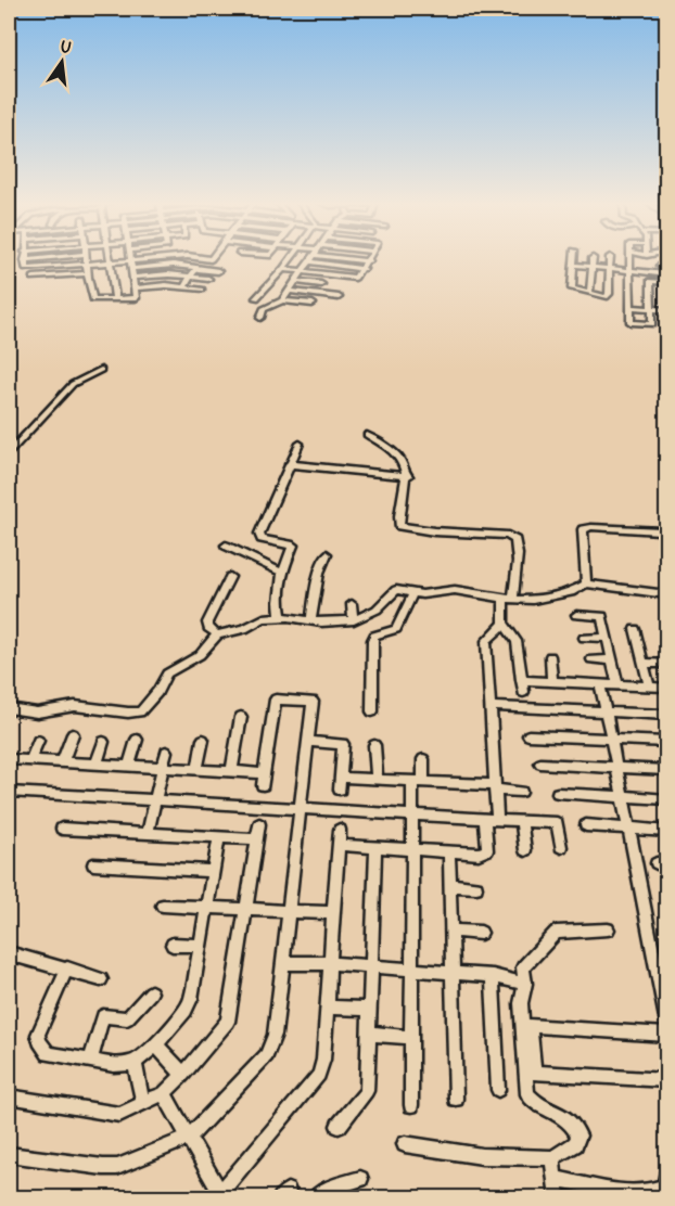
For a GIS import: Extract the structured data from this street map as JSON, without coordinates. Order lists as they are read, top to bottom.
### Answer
{
  "north": "top"
}
